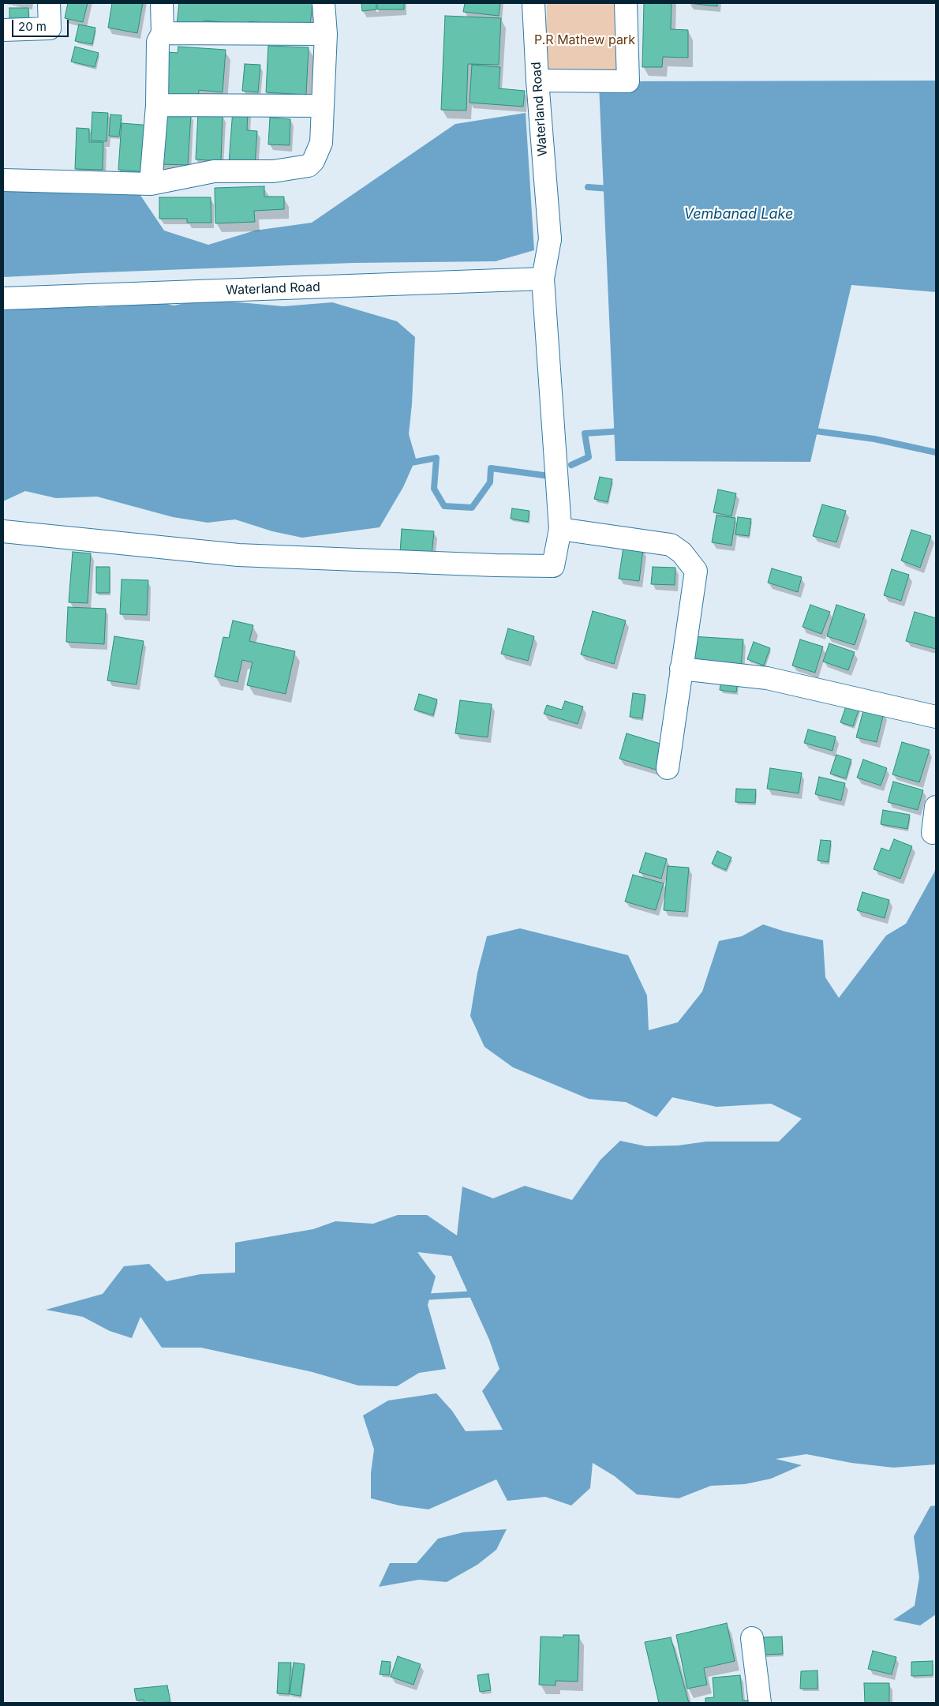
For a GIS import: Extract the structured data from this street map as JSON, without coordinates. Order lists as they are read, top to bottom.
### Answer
{
  "streets": {
    "street": ["Waterland Road"]
  },
  "water": ["Vembanad Lake"],
  "parks": ["P.R Mathew park"],
  "scale_bar": "20 m"
}
